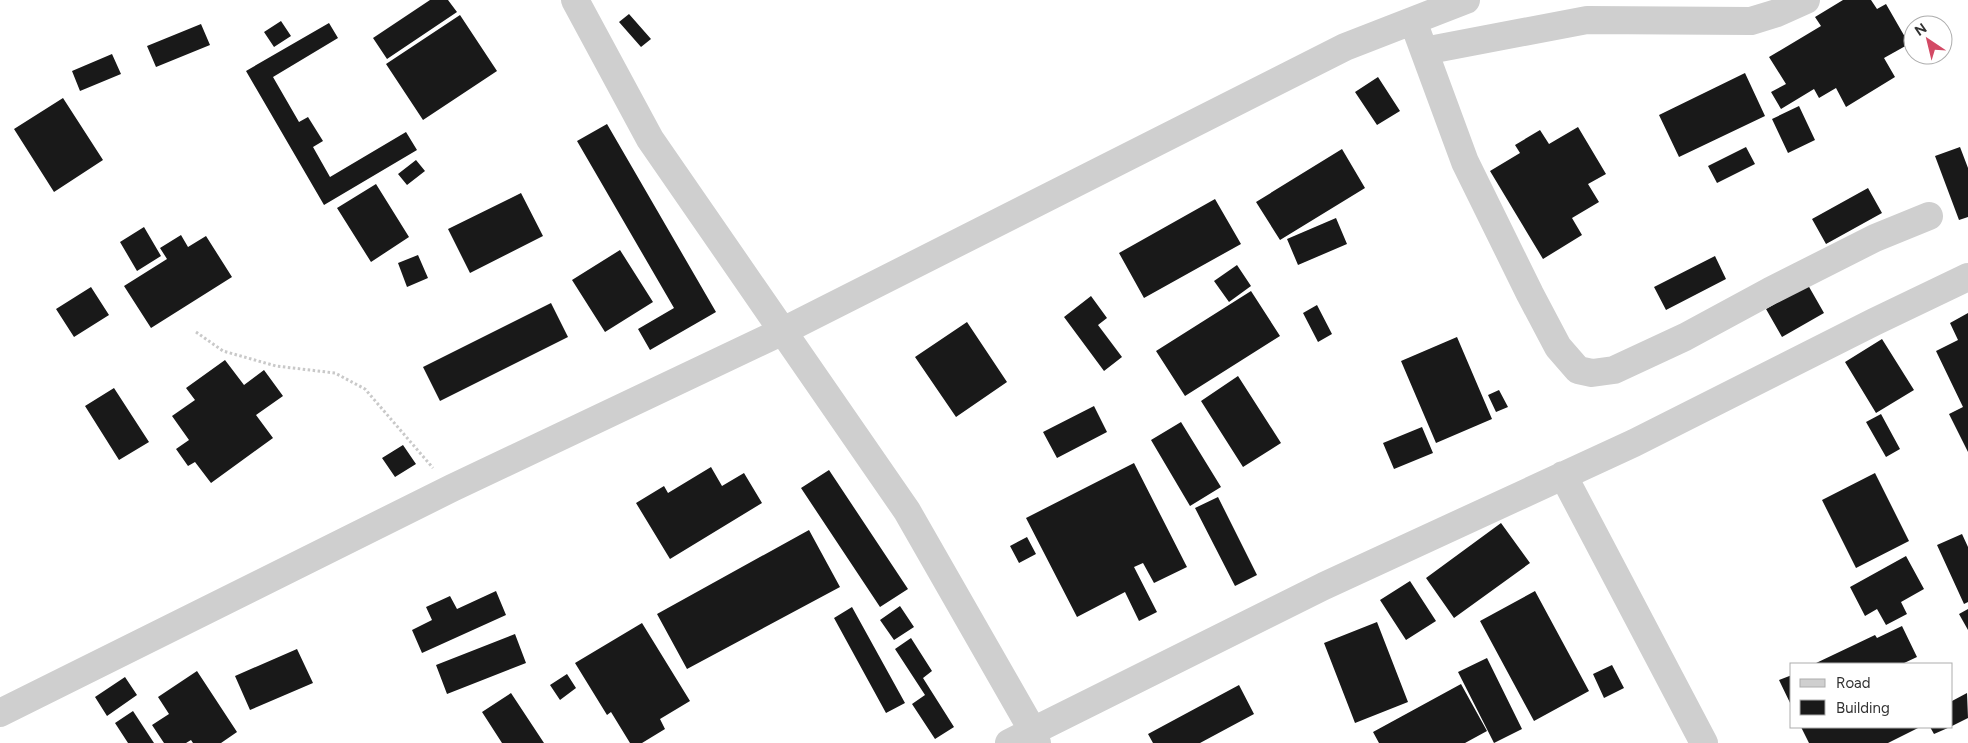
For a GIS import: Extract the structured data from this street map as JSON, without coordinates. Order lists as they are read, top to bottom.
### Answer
{
  "legend": ["Road", "Building"],
  "north": "top left"
}
